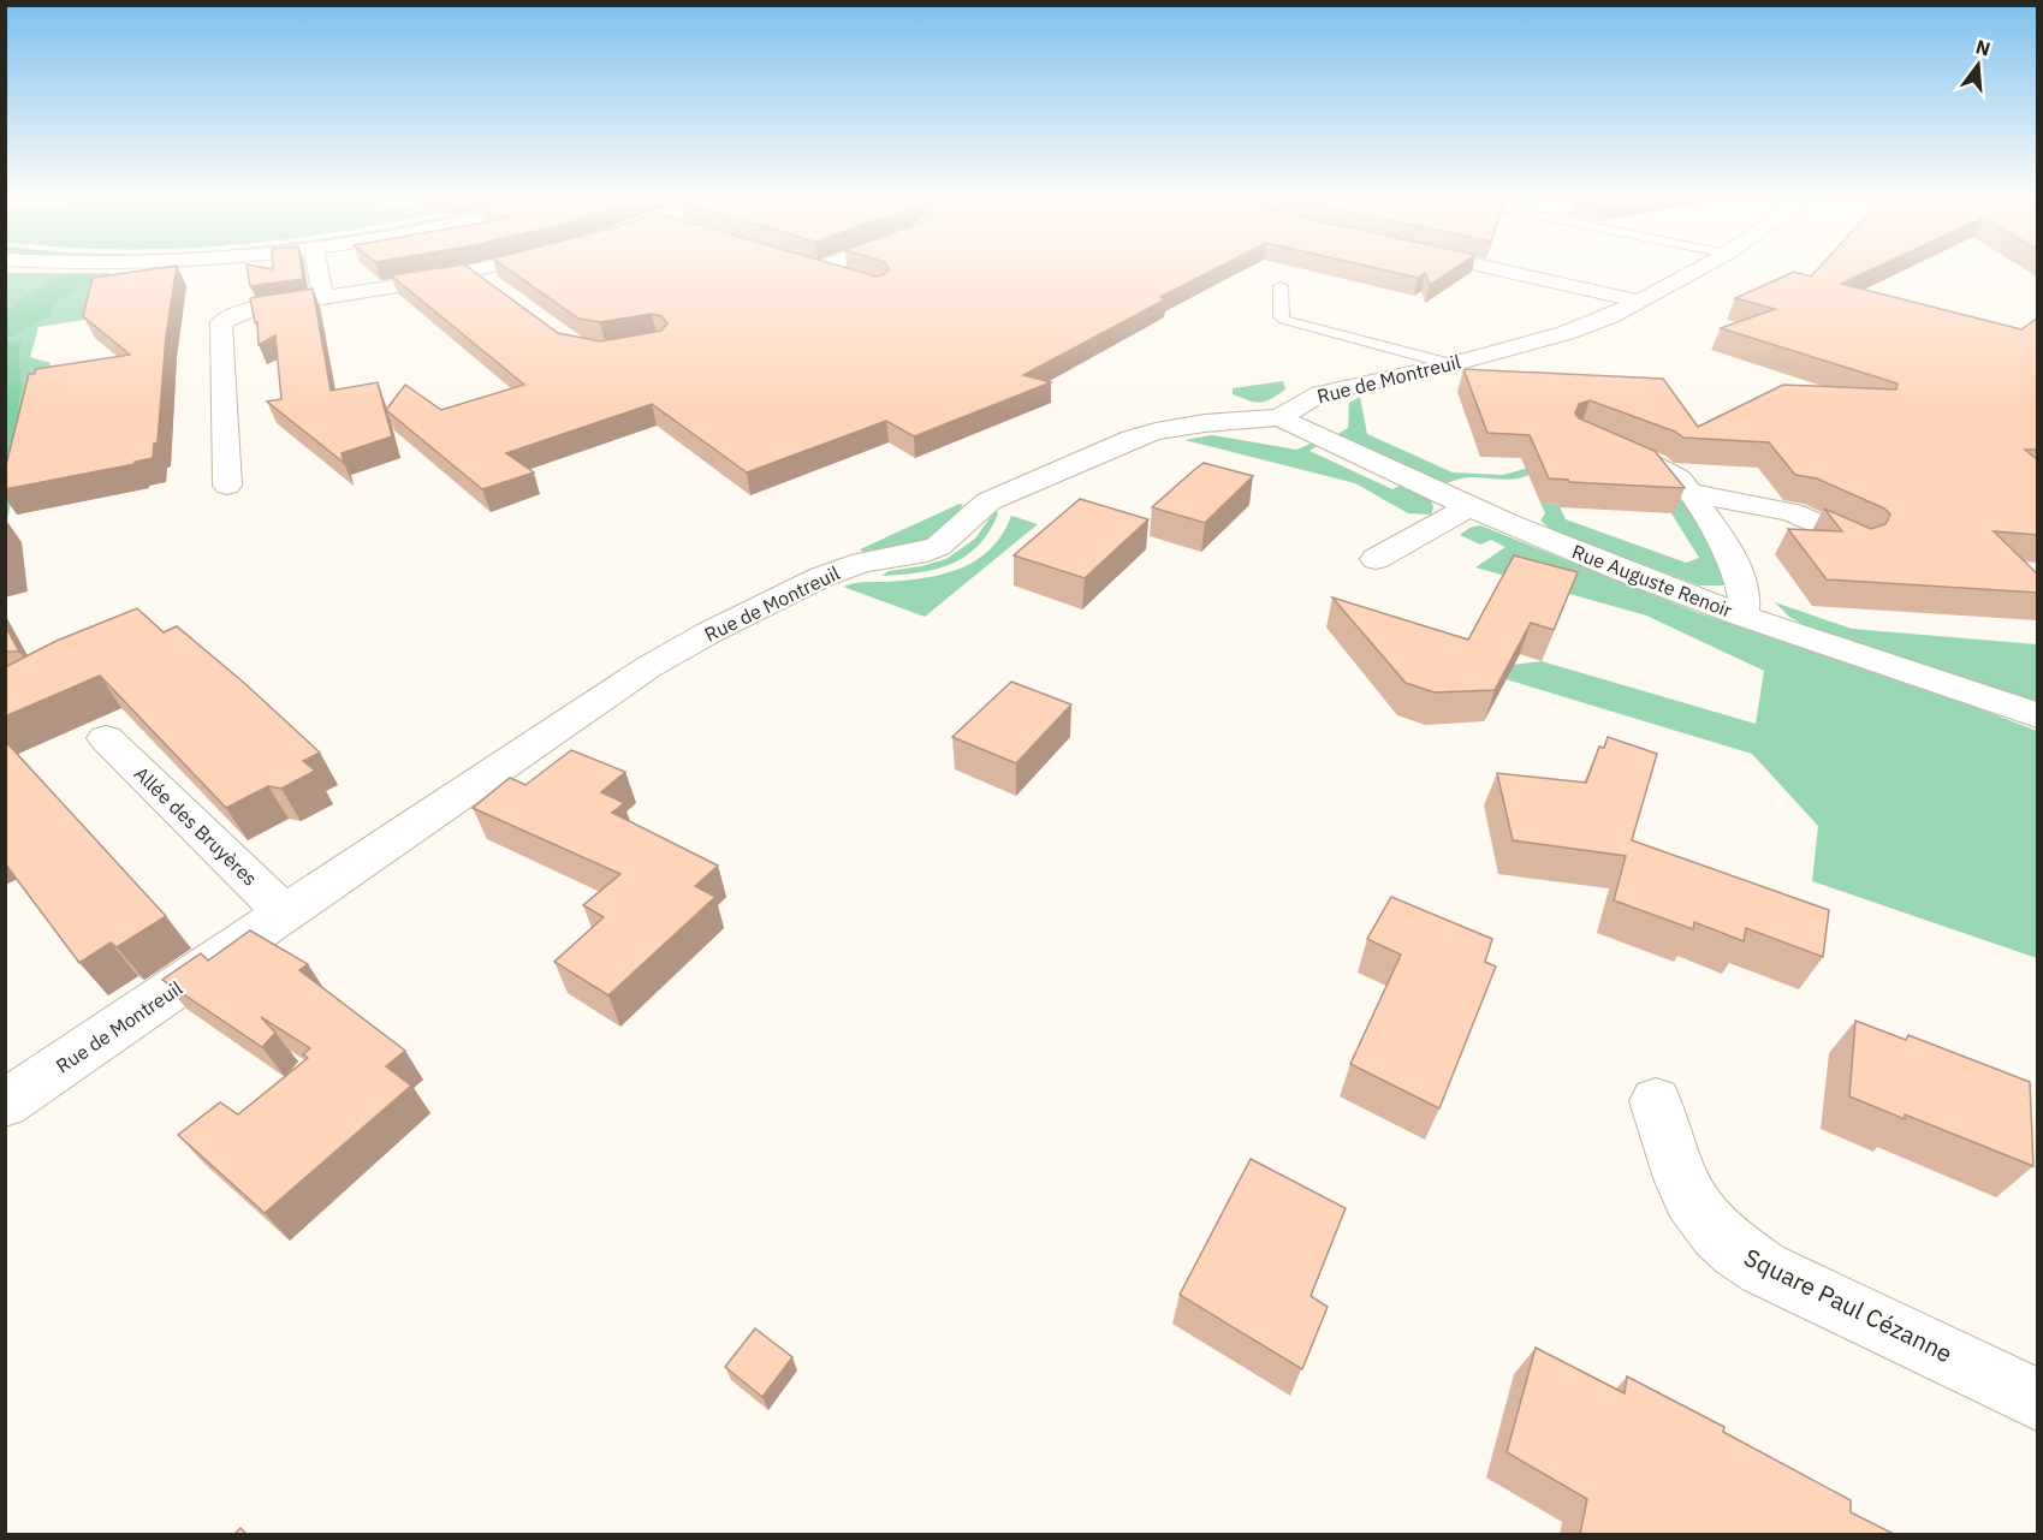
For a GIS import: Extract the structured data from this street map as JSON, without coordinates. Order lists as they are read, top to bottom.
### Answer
{
  "streets": {
    "street": [
      "Rue de Montreuil",
      "Rue Auguste Renoir",
      "Allée des Bruyères",
      "Square Paul Cézanne"
    ]
  },
  "crossings": [
    ["Rue de Montreuil", "Rue Auguste Renoir"],
    ["Rue de Montreuil", "Allée des Bruyères"]
  ],
  "north": "top"
}
